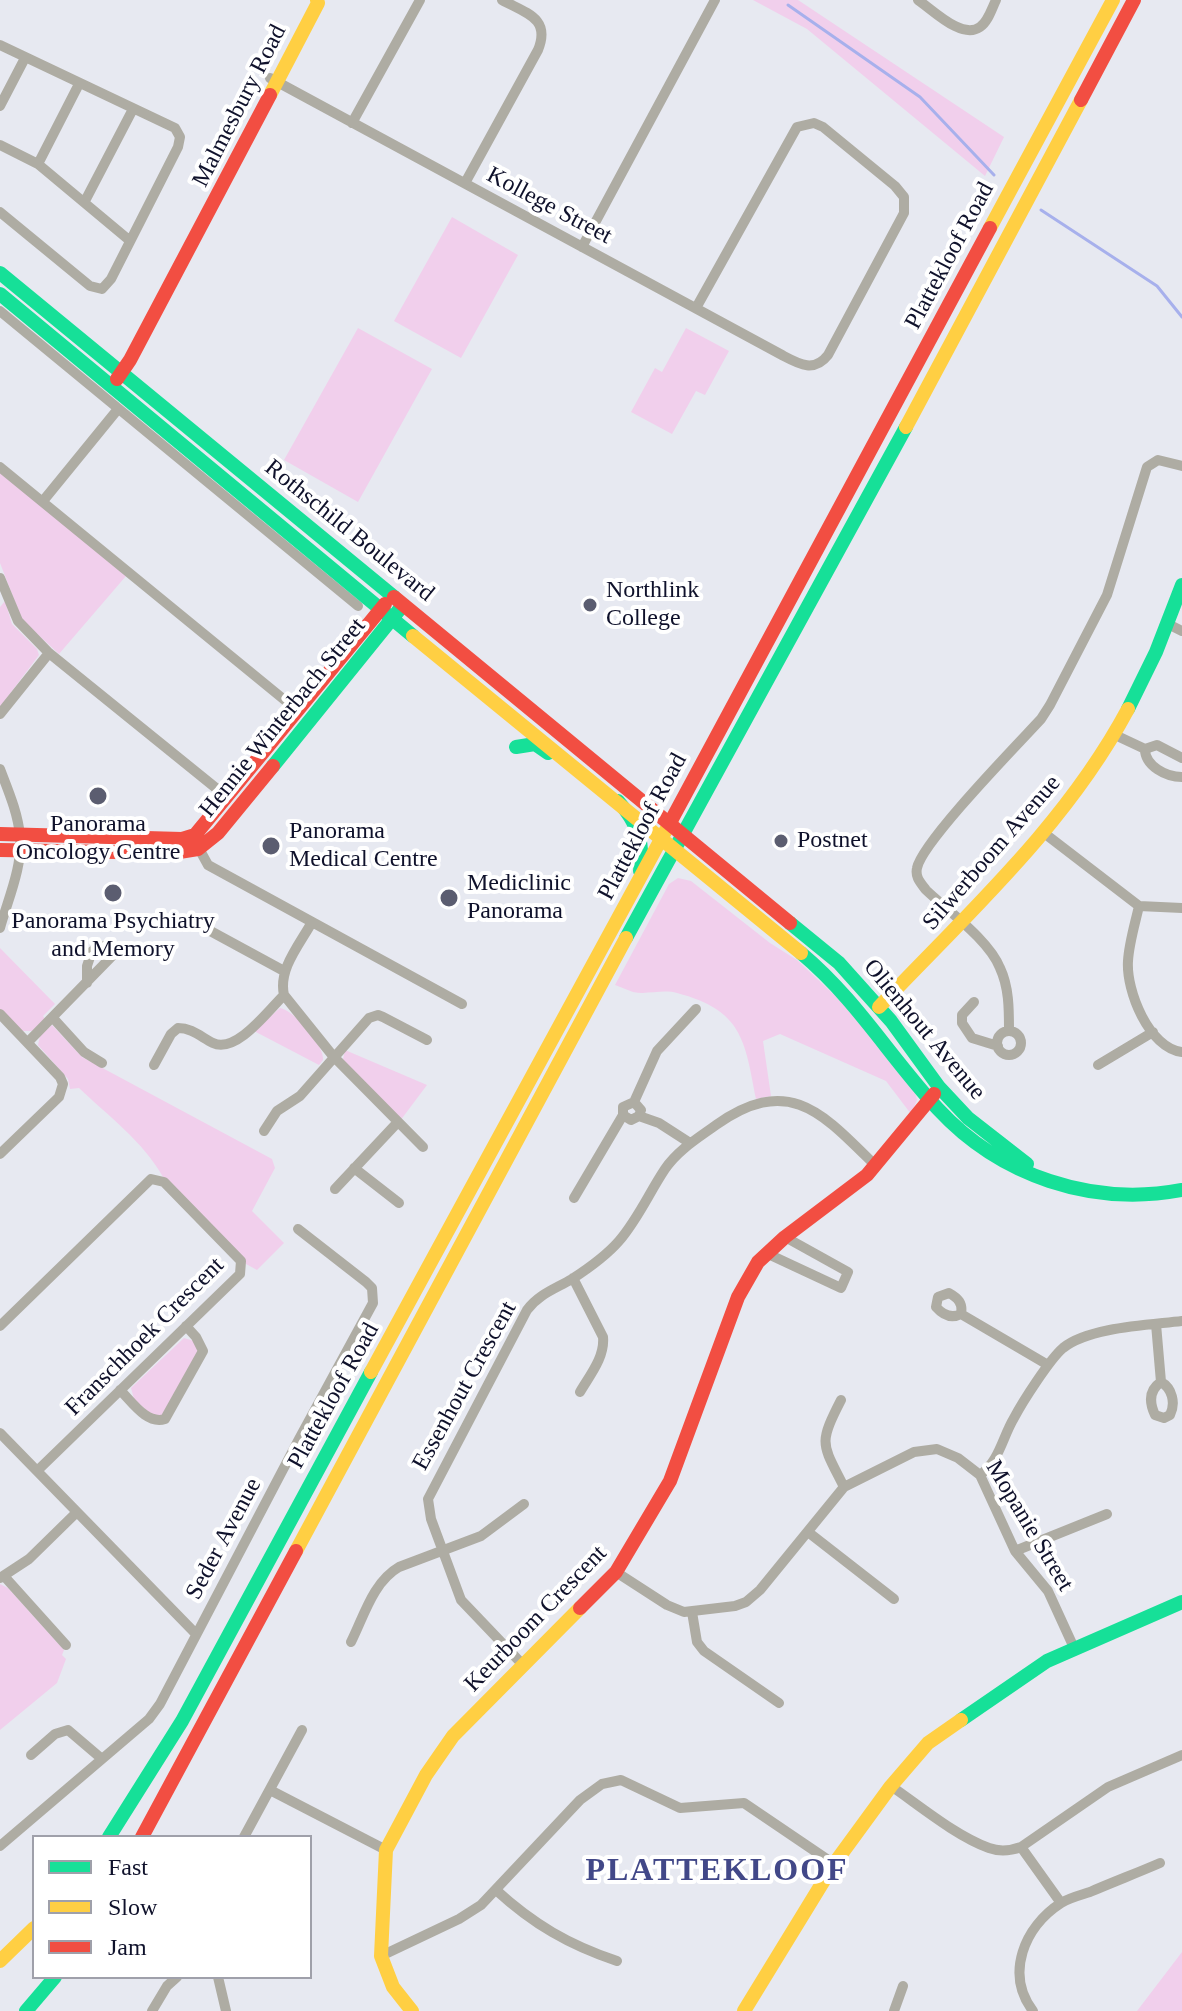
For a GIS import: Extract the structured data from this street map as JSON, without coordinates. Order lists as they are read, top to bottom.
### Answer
{
  "streets": {
    "street": [
      "Malmesbury Road",
      "Kollege Street",
      "Plattekloof Road",
      "Rothschild Boulevard",
      "Hennie Winterbach Street",
      "Silwerboom Avenue",
      "Olienhout Avenue",
      "Franschhoek Crescent",
      "Essenhout Crescent",
      "Mopanie Street",
      "Seder Avenue",
      "Keurboom Crescent"
    ]
  },
  "crossings": [
    ["Malmesbury Road", "Kollege Street"],
    ["Malmesbury Road", "Rothschild Boulevard"],
    ["Plattekloof Road", "Rothschild Boulevard"],
    ["Plattekloof Road", "Olienhout Avenue"],
    ["Rothschild Boulevard", "Hennie Winterbach Street"],
    ["Rothschild Boulevard", "Olienhout Avenue"],
    ["Silwerboom Avenue", "Olienhout Avenue"],
    ["Olienhout Avenue", "Keurboom Crescent"],
    ["Essenhout Crescent", "Keurboom Crescent"],
    ["Mopanie Street", "Keurboom Crescent"]
  ],
  "districts": ["PLATTEKLOOF"],
  "places": [
    "Northlink College",
    "Panorama Oncology Centre",
    "Postnet",
    "Panorama Medical Centre",
    "Panorama Psychiatry and Memory",
    "Mediclinic Panorama"
  ],
  "legend": ["Fast", "Slow", "Jam"]
}
